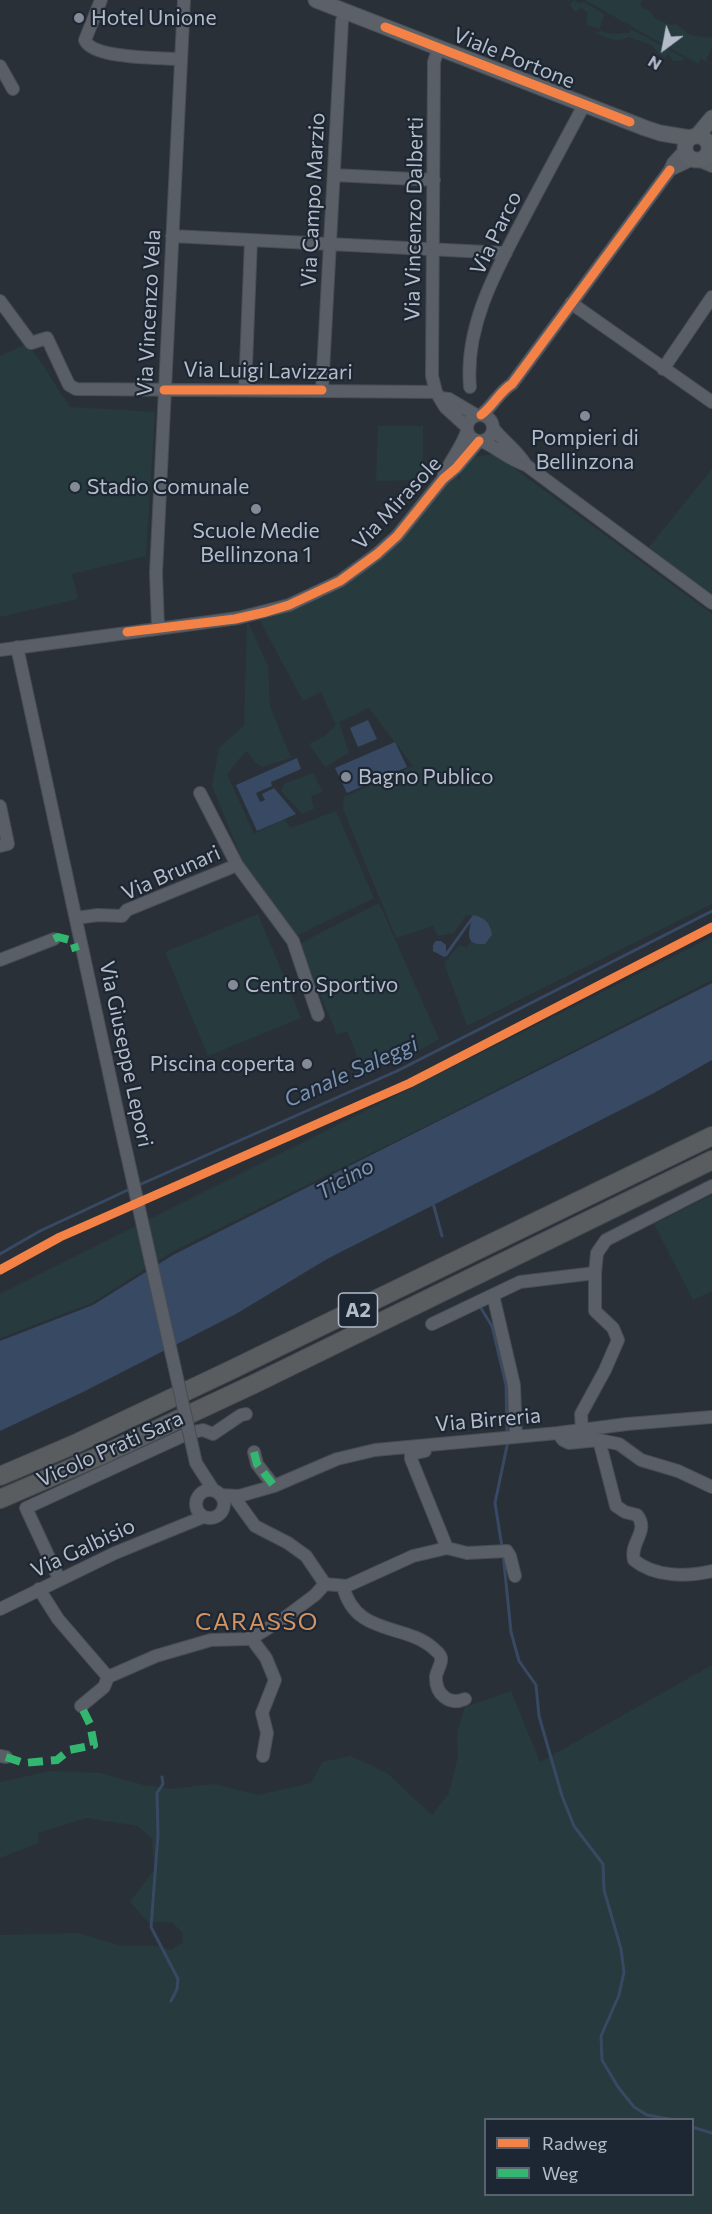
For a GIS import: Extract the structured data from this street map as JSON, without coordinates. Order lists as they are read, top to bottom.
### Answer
{
  "streets": {
    "highway": ["A2"],
    "main road": ["Viale Portone"],
    "street": [
      "Via Campo Marzio",
      "Via Vincenzo Dalberti",
      "Via Parco",
      "Via Vincenzo Vela",
      "Via Luigi Lavizzari",
      "Via Mirasole",
      "Via Brunari",
      "Via Giuseppe Lepori",
      "Via Birreria",
      "Vicolo Prati Sara",
      "Via Galbisio"
    ]
  },
  "crossings": [
    ["Viale Portone", "Via Campo Marzio"],
    ["Viale Portone", "Via Vincenzo Dalberti"],
    ["Viale Portone", "Via Parco"],
    ["Via Campo Marzio", "Via Luigi Lavizzari"],
    ["Via Vincenzo Dalberti", "Via Luigi Lavizzari"],
    ["Via Vincenzo Vela", "Via Luigi Lavizzari"],
    ["Via Vincenzo Vela", "Via Mirasole"],
    ["Via Luigi Lavizzari", "Via Mirasole"],
    ["Via Mirasole", "Via Giuseppe Lepori"],
    ["Via Brunari", "Via Giuseppe Lepori"],
    ["Via Giuseppe Lepori", "Via Birreria"],
    ["Via Giuseppe Lepori", "Via Galbisio"],
    ["Via Birreria", "Via Galbisio"],
    ["Vicolo Prati Sara", "Via Galbisio"]
  ],
  "districts": ["CARASSO"],
  "water": ["Canale Saleggi", "Ticino"],
  "places": [
    "Hotel Unione",
    "Pompieri di Bellinzona",
    "Stadio Comunale",
    "Scuole Medie Bellinzona 1",
    "Bagno Publico",
    "Centro Sportivo",
    "Piscina coperta"
  ],
  "legend": ["Radweg", "Weg"],
  "north": "bottom left"
}
